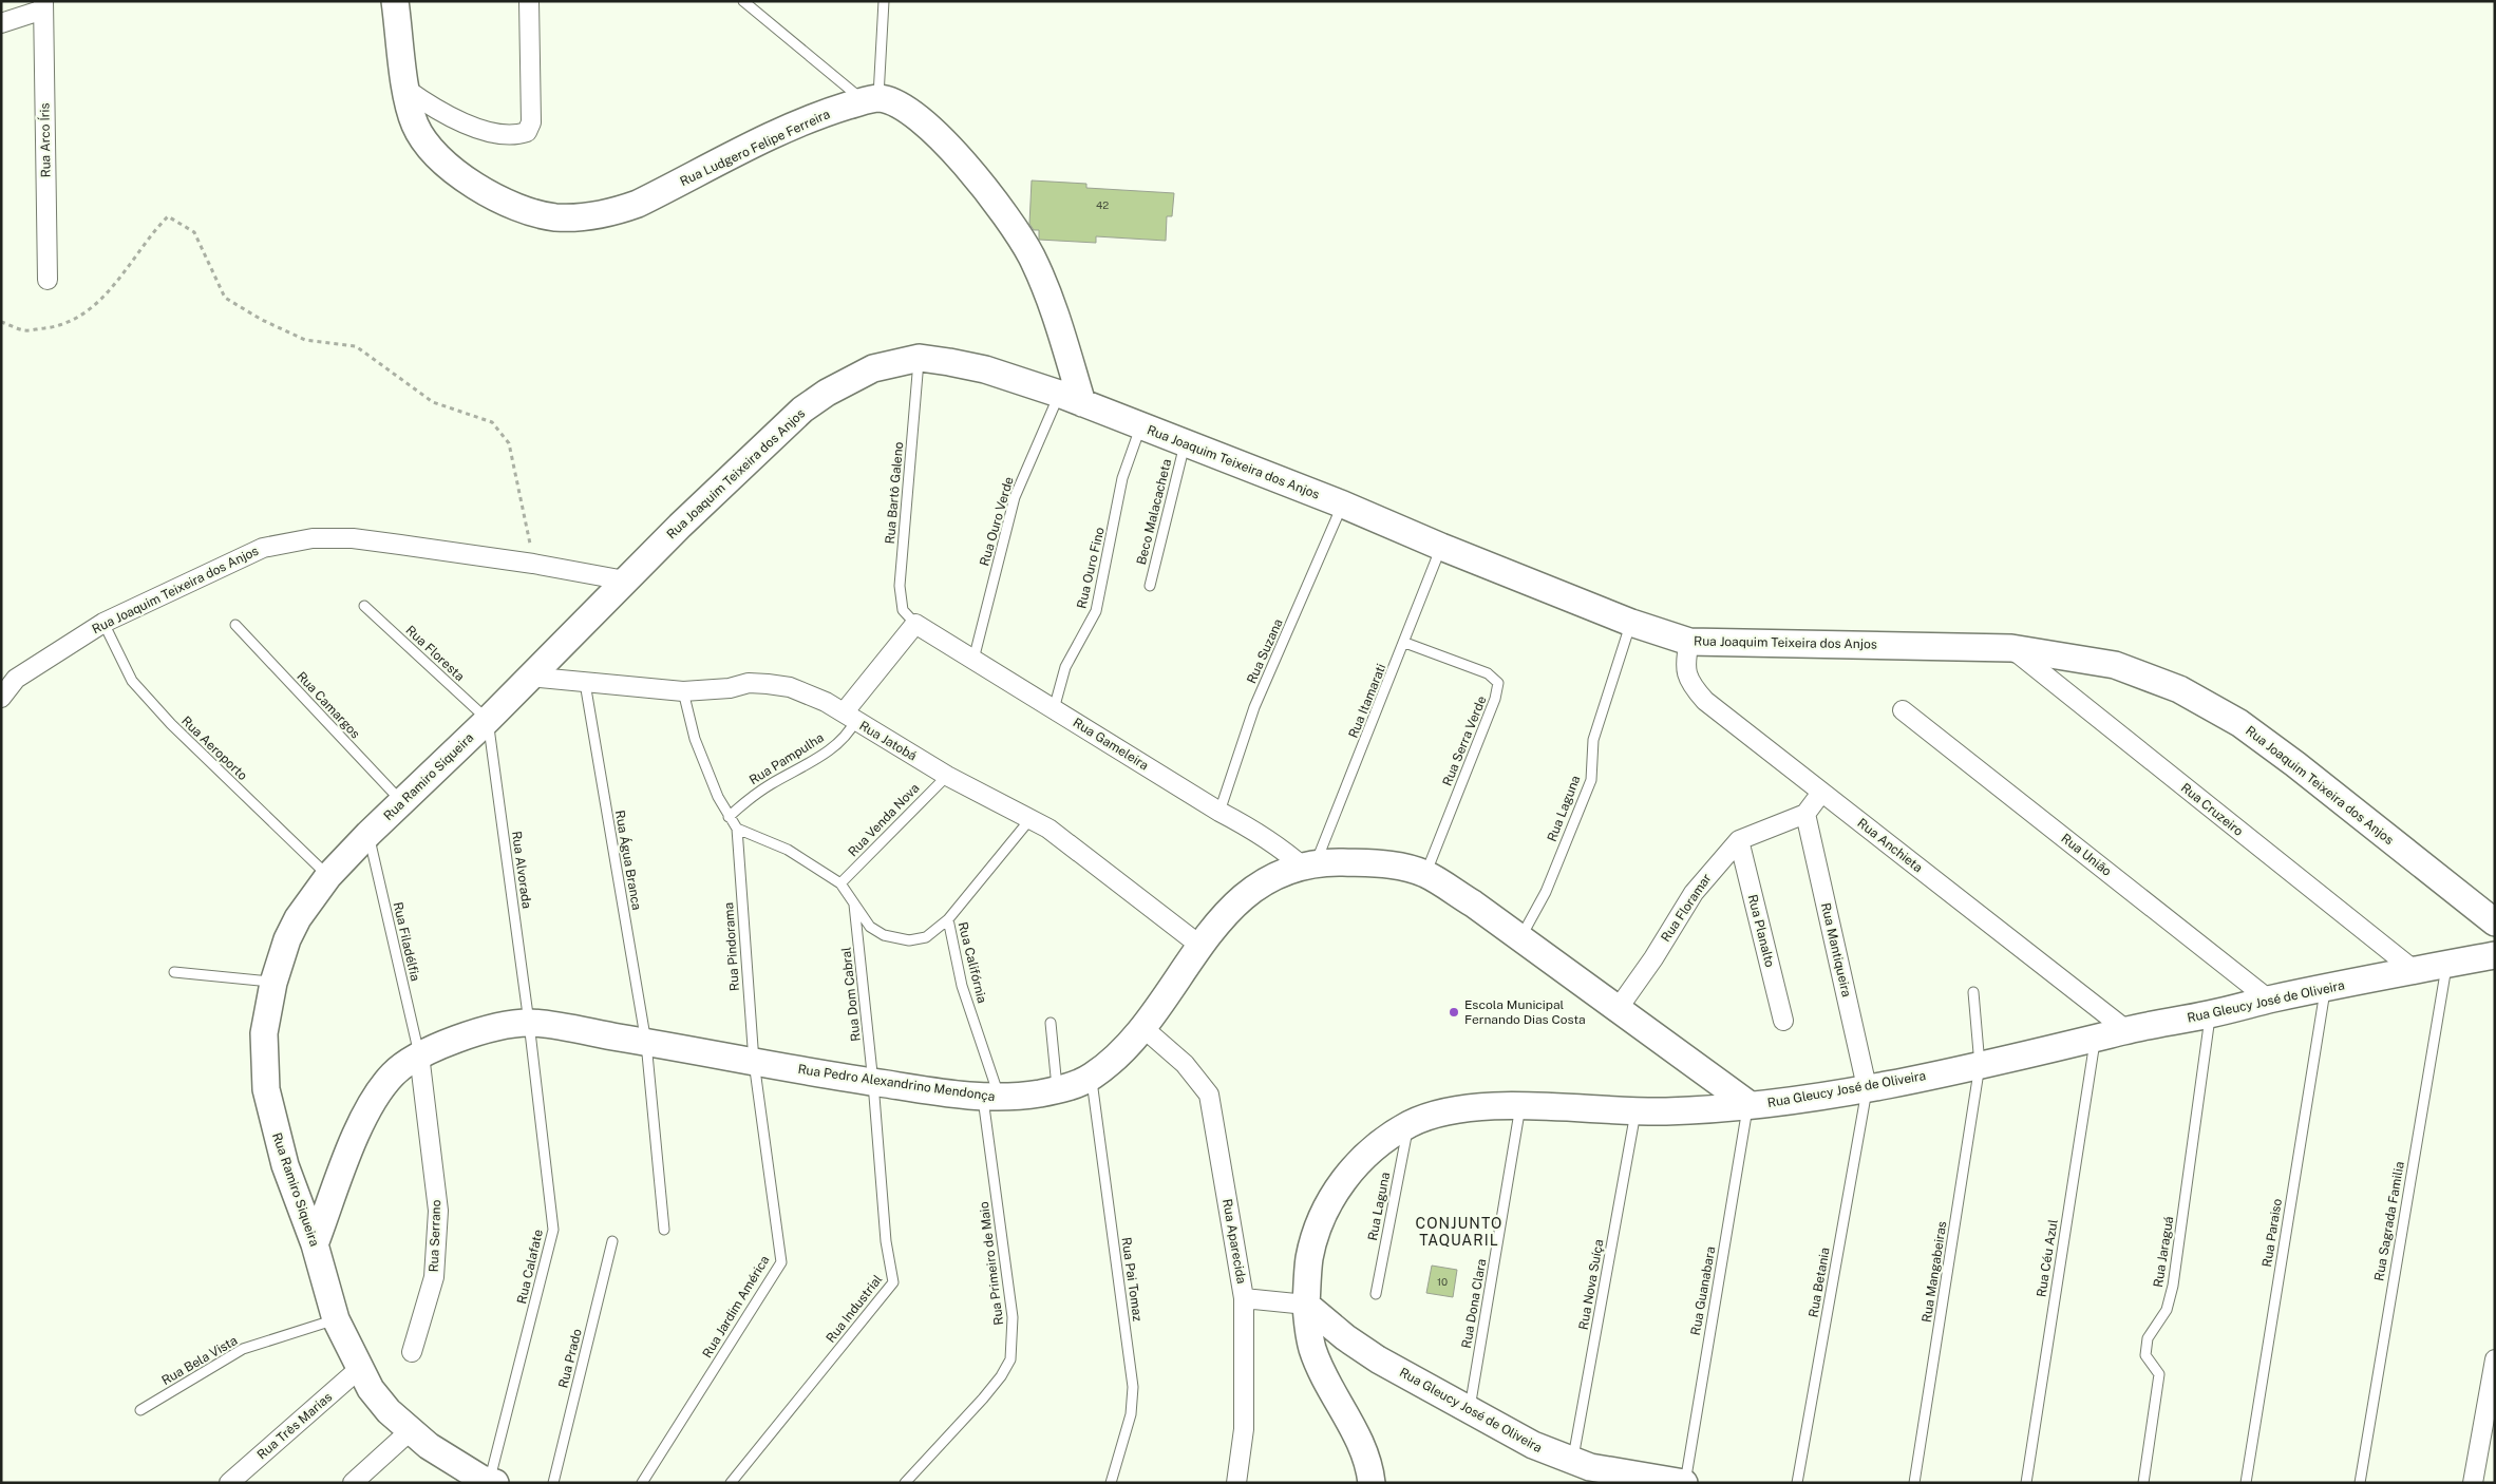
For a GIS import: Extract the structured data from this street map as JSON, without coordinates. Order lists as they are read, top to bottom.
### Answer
{
  "streets": {
    "street": [
      "Rua Arco Íris",
      "Rua Ludgero Felipe Ferreira",
      "Rua Joaquim Teixeira dos Anjos",
      "Rua Jatobá",
      "Rua Gameleira",
      "Rua Ramiro Siqueira",
      "Rua Cruzeiro",
      "Rua Anchieta",
      "Rua União",
      "Rua Floramar",
      "Rua Planalto",
      "Rua Mantiqueira",
      "Rua Gleucy José de Oliveira",
      "Rua Pedro Alexandrino Mendonça",
      "Rua Serrano",
      "Rua Aparecida",
      "Rua Três Marias"
    ],
    "lane": [
      "Rua Bartô Galeno",
      "Beco Malacacheta",
      "Rua Ouro Verde",
      "Rua Ouro Fino",
      "Rua Suzana",
      "Rua Floresta",
      "Rua Itamarati",
      "Rua Camargos",
      "Rua Serra Verde",
      "Rua Aeroporto",
      "Rua Pampulha",
      "Rua Laguna",
      "Rua Venda Nova",
      "Rua Água Branca",
      "Rua Alvorada",
      "Rua Filadélfia",
      "Rua Pindorama",
      "Rua Califórnia",
      "Rua Dom Cabral",
      "Rua Sagrada Familia",
      "Rua Paraiso",
      "Rua Jaraguá",
      "Rua Céu Azul",
      "Rua Primeiro de Maio",
      "Rua Calafate",
      "Rua Mangabeiras",
      "Rua Pai Tomaz",
      "Rua Betania",
      "Rua Nova Suíça",
      "Rua Guanabara",
      "Rua Dona Clara",
      "Rua Jardim América",
      "Rua Industrial",
      "Rua Prado",
      "Rua Bela Vista"
    ]
  },
  "crossings": [
    ["Rua Joaquim Teixeira dos Anjos", "Rua Bartô Galeno"],
    ["Rua Joaquim Teixeira dos Anjos", "Beco Malacacheta"],
    ["Rua Joaquim Teixeira dos Anjos", "Rua Ouro Verde"],
    ["Rua Joaquim Teixeira dos Anjos", "Rua Ouro Fino"],
    ["Rua Joaquim Teixeira dos Anjos", "Rua Suzana"],
    ["Rua Joaquim Teixeira dos Anjos", "Rua Itamarati"],
    ["Rua Joaquim Teixeira dos Anjos", "Rua Aeroporto"],
    ["Rua Joaquim Teixeira dos Anjos", "Rua Ramiro Siqueira"],
    ["Rua Joaquim Teixeira dos Anjos", "Rua Laguna"],
    ["Rua Joaquim Teixeira dos Anjos", "Rua Cruzeiro"],
    ["Rua Joaquim Teixeira dos Anjos", "Rua Anchieta"],
    ["Rua Bartô Galeno", "Rua Gameleira"],
    ["Rua Ouro Verde", "Rua Gameleira"],
    ["Rua Ouro Fino", "Rua Gameleira"],
    ["Rua Suzana", "Rua Gameleira"],
    ["Rua Floresta", "Rua Ramiro Siqueira"],
    ["Rua Floresta", "Rua Alvorada"],
    ["Rua Itamarati", "Rua Serra Verde"],
    ["Rua Itamarati", "Rua Gameleira"],
    ["Rua Itamarati", "Rua Pedro Alexandrino Mendonça"],
    ["Rua Camargos", "Rua Ramiro Siqueira"],
    ["Rua Jatobá", "Rua Pampulha"],
    ["Rua Jatobá", "Rua Ramiro Siqueira"],
    ["Rua Jatobá", "Rua Venda Nova"],
    ["Rua Jatobá", "Rua Água Branca"],
    ["Rua Jatobá", "Rua Pedro Alexandrino Mendonça"],
    ["Rua Serra Verde", "Rua Pedro Alexandrino Mendonça"],
    ["Rua Gameleira", "Rua Pedro Alexandrino Mendonça"],
    ["Rua Aeroporto", "Rua Ramiro Siqueira"],
    ["Rua Ramiro Siqueira", "Rua Alvorada"],
    ["Rua Ramiro Siqueira", "Rua Filadélfia"],
    ["Rua Ramiro Siqueira", "Rua Pedro Alexandrino Mendonça"],
    ["Rua Ramiro Siqueira", "Rua Calafate"],
    ["Rua Ramiro Siqueira", "Rua Bela Vista"],
    ["Rua Ramiro Siqueira", "Rua Três Marias"],
    ["Rua Laguna", "Rua Gleucy José de Oliveira"],
    ["Rua Laguna", "Rua Pedro Alexandrino Mendonça"],
    ["Rua Cruzeiro", "Rua Gleucy José de Oliveira"],
    ["Rua Venda Nova", "Rua Califórnia"],
    ["Rua Anchieta", "Rua Gleucy José de Oliveira"],
    ["Rua União", "Rua Gleucy José de Oliveira"],
    ["Rua Água Branca", "Rua Pedro Alexandrino Mendonça"],
    ["Rua Alvorada", "Rua Pedro Alexandrino Mendonça"],
    ["Rua Alvorada", "Rua Calafate"],
    ["Rua Floramar", "Rua Planalto"],
    ["Rua Floramar", "Rua Mantiqueira"],
    ["Rua Floramar", "Rua Pedro Alexandrino Mendonça"],
    ["Rua Filadélfia", "Rua Pedro Alexandrino Mendonça"],
    ["Rua Filadélfia", "Rua Serrano"],
    ["Rua Pindorama", "Rua Califórnia"],
    ["Rua Pindorama", "Rua Pedro Alexandrino Mendonça"],
    ["Rua Pindorama", "Rua Jardim América"],
    ["Rua Mantiqueira", "Rua Gleucy José de Oliveira"],
    ["Rua Mantiqueira", "Rua Betania"],
    ["Rua Califórnia", "Rua Dom Cabral"],
    ["Rua Califórnia", "Rua Pedro Alexandrino Mendonça"],
    ["Rua Califórnia", "Rua Primeiro de Maio"],
    ["Rua Dom Cabral", "Rua Pedro Alexandrino Mendonça"],
    ["Rua Dom Cabral", "Rua Industrial"],
    ["Rua Gleucy José de Oliveira", "Rua Pedro Alexandrino Mendonça"],
    ["Rua Gleucy José de Oliveira", "Rua Sagrada Familia"],
    ["Rua Gleucy José de Oliveira", "Rua Paraiso"],
    ["Rua Gleucy José de Oliveira", "Rua Jaraguá"],
    ["Rua Gleucy José de Oliveira", "Rua Céu Azul"],
    ["Rua Gleucy José de Oliveira", "Rua Mangabeiras"],
    ["Rua Gleucy José de Oliveira", "Rua Betania"],
    ["Rua Gleucy José de Oliveira", "Rua Nova Suíça"],
    ["Rua Gleucy José de Oliveira", "Rua Guanabara"],
    ["Rua Gleucy José de Oliveira", "Rua Dona Clara"],
    ["Rua Pedro Alexandrino Mendonça", "Rua Serrano"],
    ["Rua Pedro Alexandrino Mendonça", "Rua Aparecida"],
    ["Rua Pedro Alexandrino Mendonça", "Rua Primeiro de Maio"],
    ["Rua Pedro Alexandrino Mendonça", "Rua Calafate"],
    ["Rua Pedro Alexandrino Mendonça", "Rua Pai Tomaz"],
    ["Rua Pedro Alexandrino Mendonça", "Rua Guanabara"],
    ["Rua Pedro Alexandrino Mendonça", "Rua Jardim América"],
    ["Rua Pedro Alexandrino Mendonça", "Rua Industrial"]
  ],
  "districts": ["CONJUNTO TAQUARIL"],
  "places": ["Escola Municipal Fernando Dias Costa"],
  "house_numbers": ["42", "10"]
}
